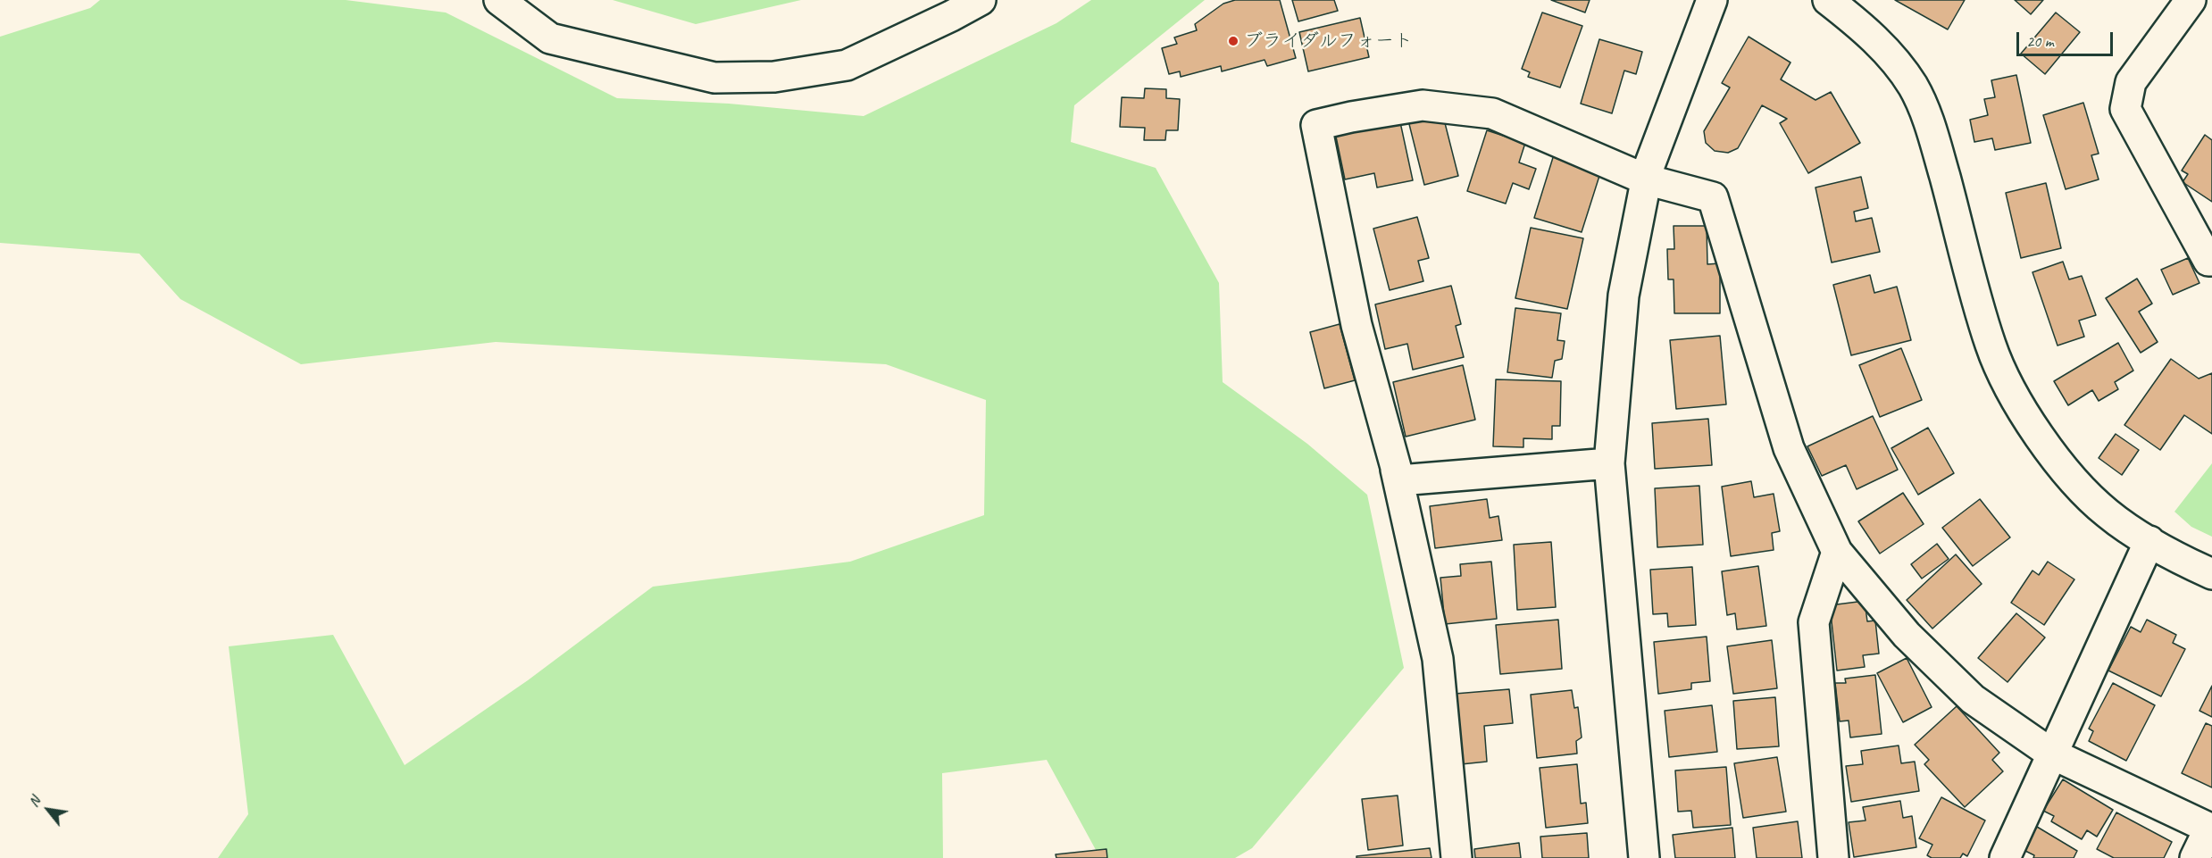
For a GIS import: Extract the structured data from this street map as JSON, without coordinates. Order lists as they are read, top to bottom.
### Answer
{
  "places": ["ブライダルフォート"],
  "scale_bar": "20 m",
  "north": "top left"
}
